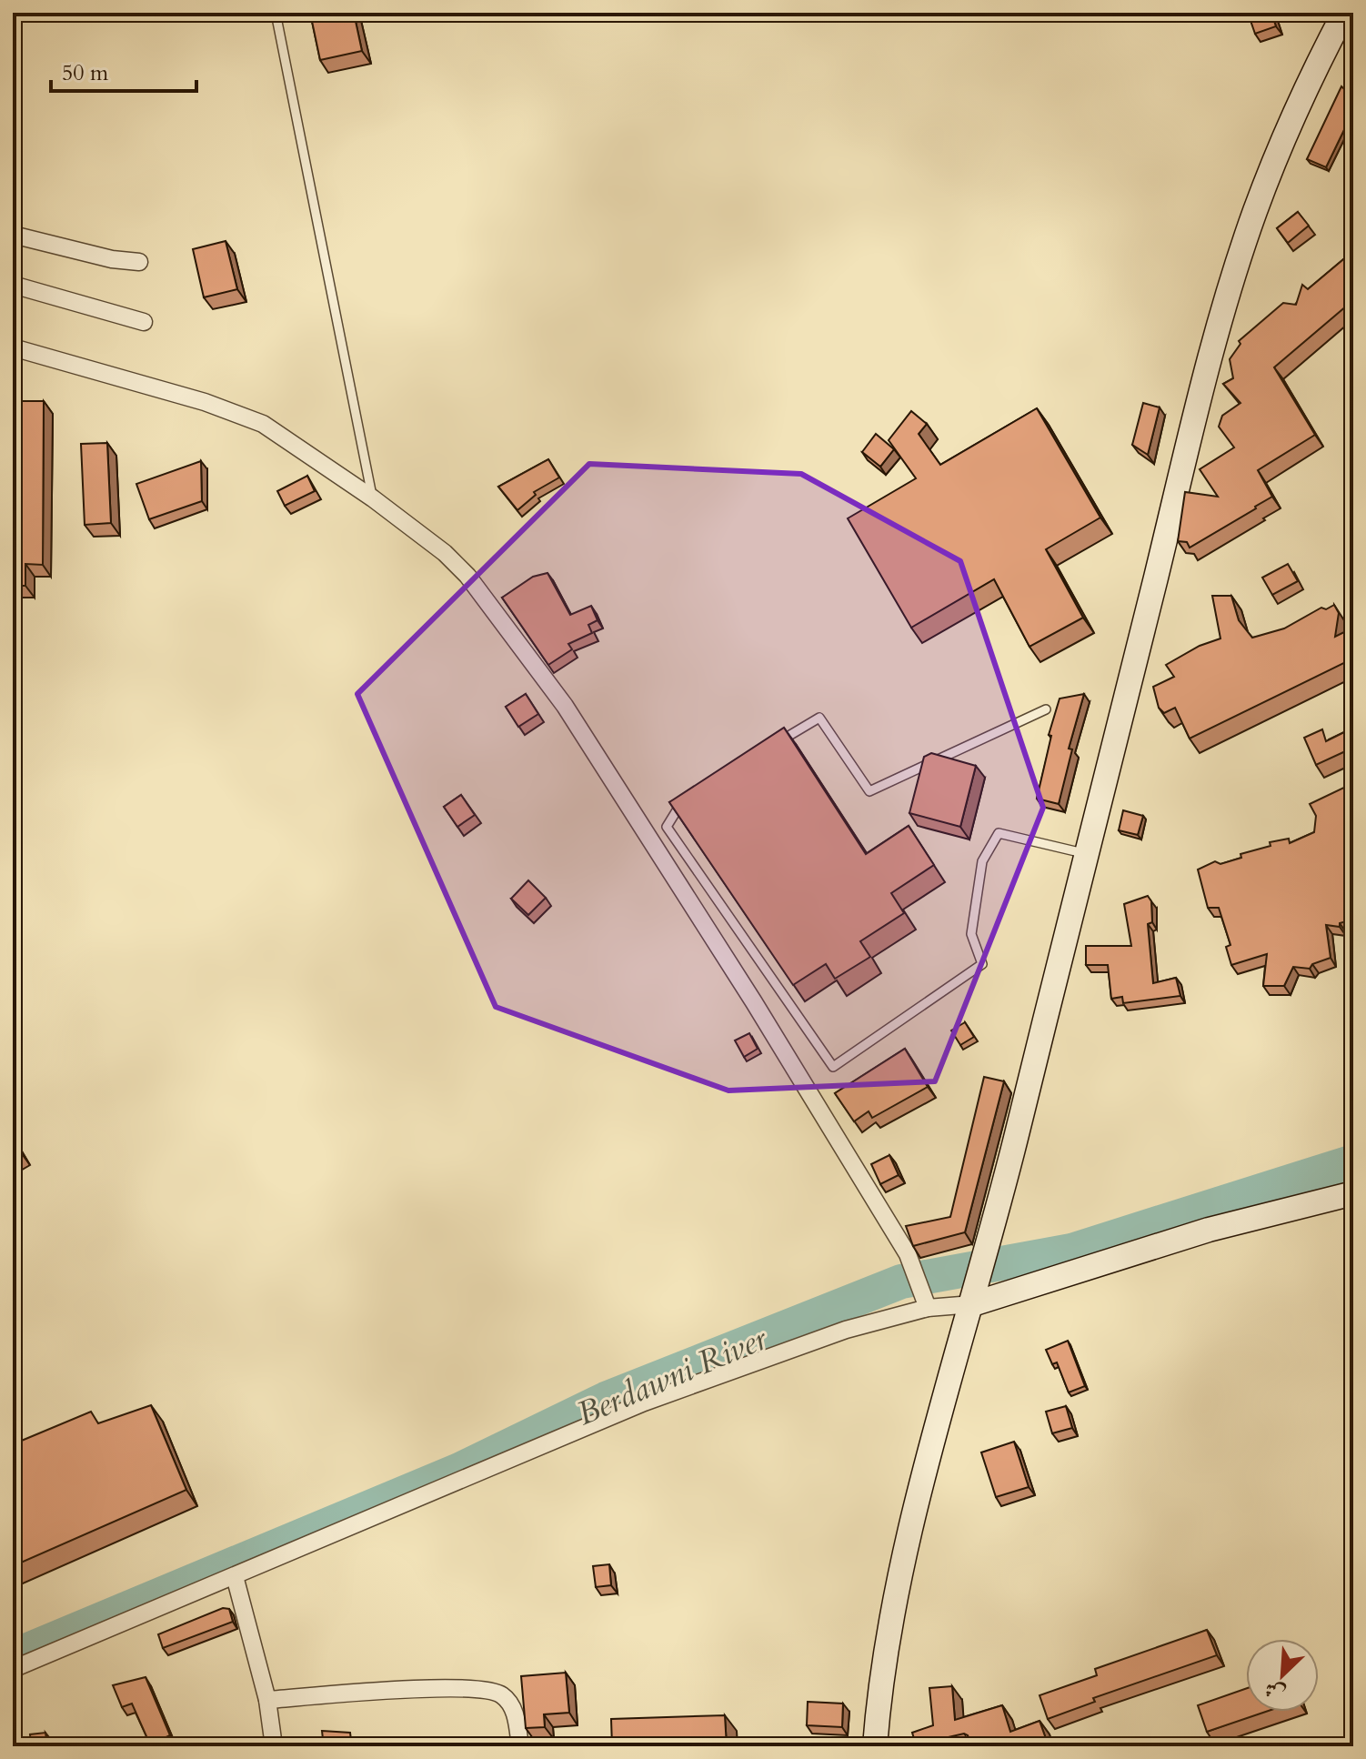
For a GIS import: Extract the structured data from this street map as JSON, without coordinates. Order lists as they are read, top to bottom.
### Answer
{
  "water": ["Berdawni River"],
  "scale_bar": "50 m",
  "north": "bottom left"
}
